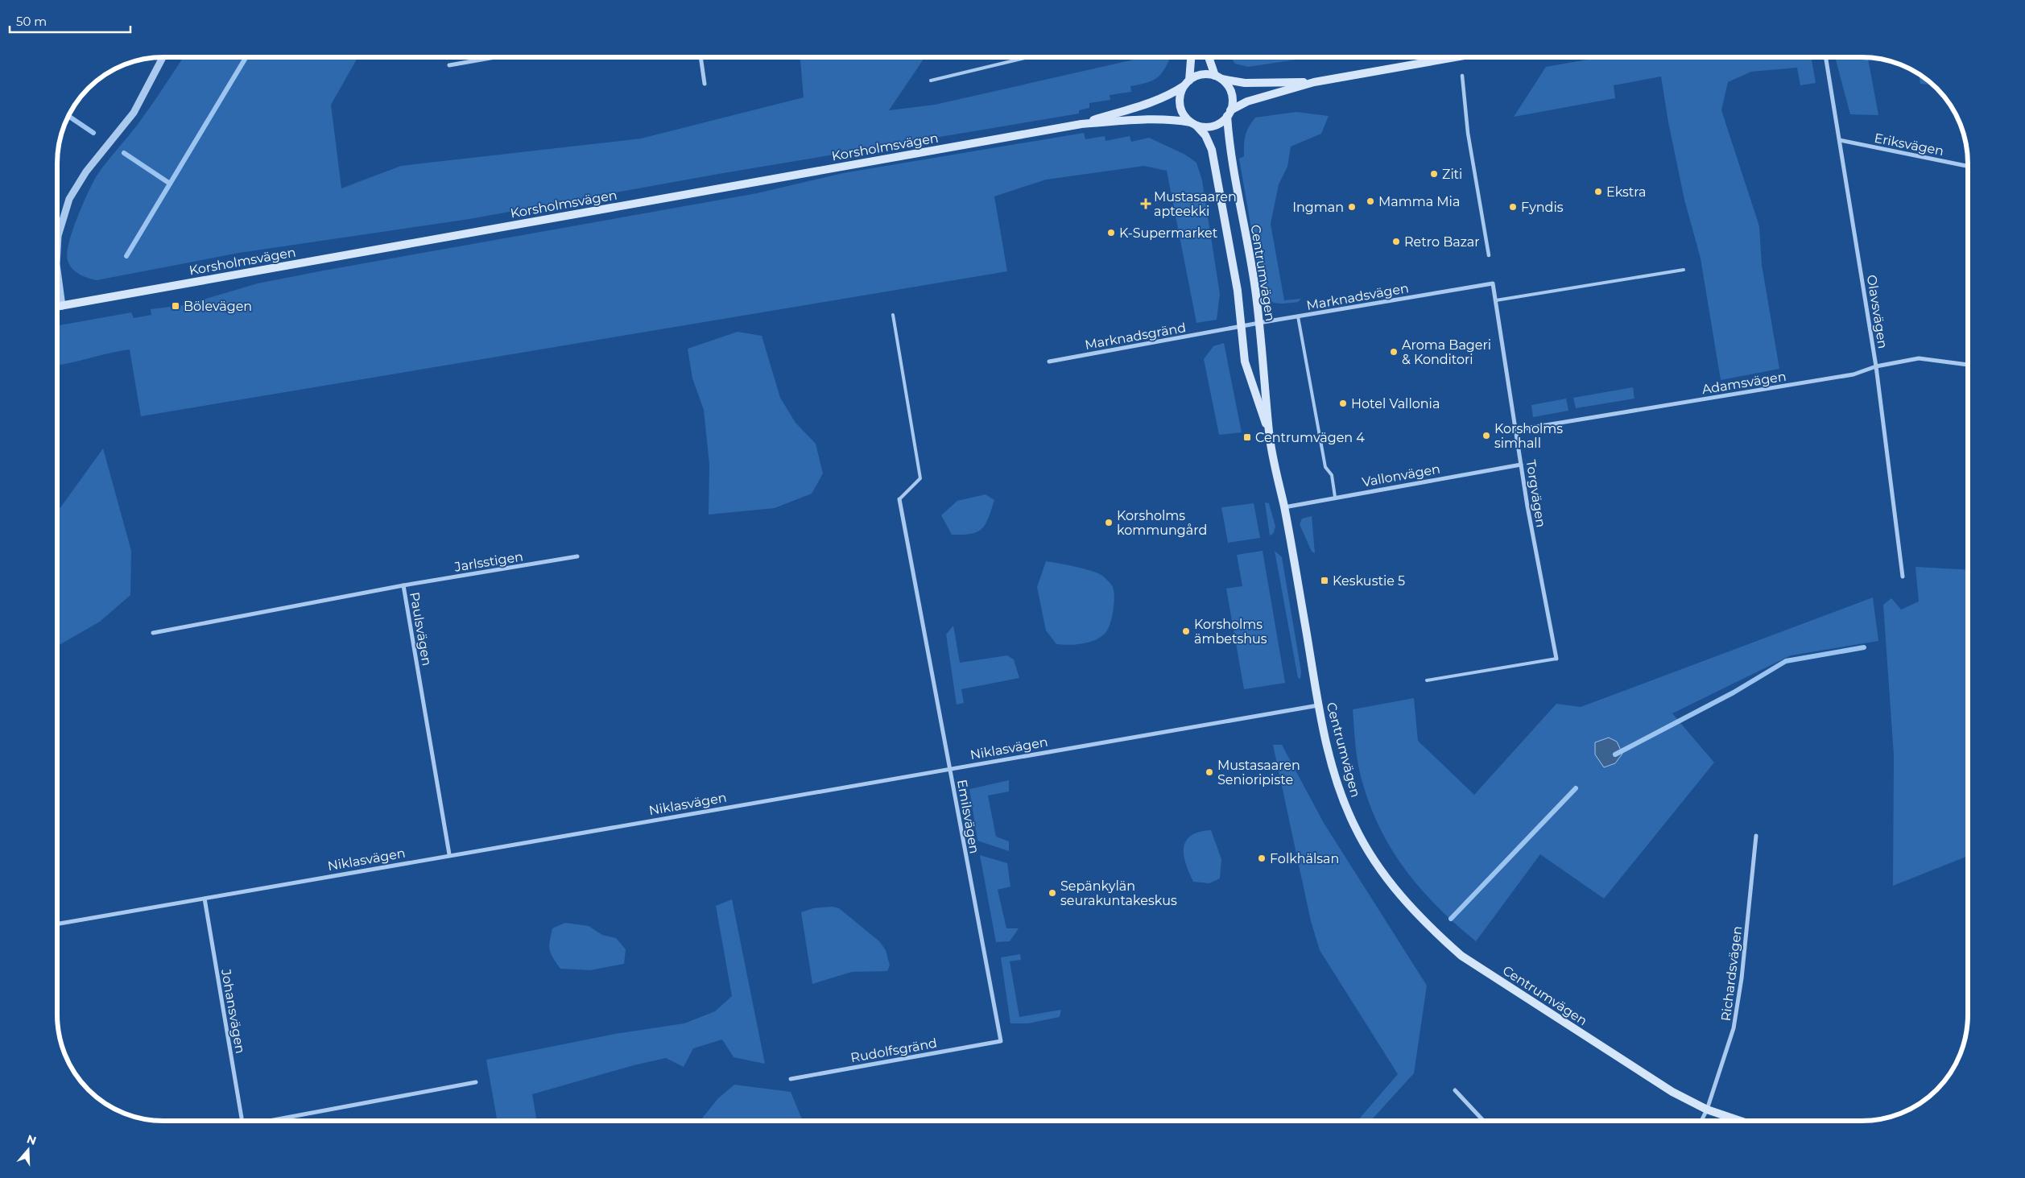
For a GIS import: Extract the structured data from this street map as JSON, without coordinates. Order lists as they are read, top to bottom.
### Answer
{
  "streets": {
    "main road": ["Korsholmsvägen", "Centrumvägen"],
    "street": [
      "Eriksvägen",
      "Marknadsvägen",
      "Olavsvägen",
      "Marknadsgränd",
      "Adamsvägen",
      "Vallonvägen",
      "Torgvägen",
      "Jarlsstigen",
      "Paulsvägen",
      "Niklasvägen",
      "Emilsvägen",
      "Richardsvägen",
      "Johansvägen",
      "Rudolfsgränd"
    ]
  },
  "crossings": [
    ["Eriksvägen", "Olavsvägen"],
    ["Korsholmsvägen", "Centrumvägen"],
    ["Centrumvägen", "Marknadsvägen"],
    ["Centrumvägen", "Vallonvägen"],
    ["Centrumvägen", "Niklasvägen"],
    ["Centrumvägen", "Richardsvägen"],
    ["Marknadsvägen", "Marknadsgränd"],
    ["Marknadsvägen", "Torgvägen"],
    ["Olavsvägen", "Adamsvägen"],
    ["Adamsvägen", "Torgvägen"],
    ["Vallonvägen", "Torgvägen"],
    ["Jarlsstigen", "Paulsvägen"],
    ["Paulsvägen", "Niklasvägen"],
    ["Niklasvägen", "Emilsvägen"],
    ["Niklasvägen", "Johansvägen"],
    ["Emilsvägen", "Rudolfsgränd"]
  ],
  "places": {
    "other": [
      "Ziti",
      "Ekstra",
      "Mamma Mia",
      "Ingman",
      "Fyndis",
      "K-Supermarket",
      "Retro Bazar",
      "Aroma Bageri & Konditori",
      "Hotel Vallonia",
      "Korsholms simhall",
      "Korsholms kommungård",
      "Korsholms ämbetshus",
      "Mustasaaren Senioripiste",
      "Folkhälsan",
      "Sepänkylän seurakuntakeskus"
    ],
    "health": ["Mustasaaren apteekki"],
    "transit": ["Bölevägen", "Centrumvägen 4", "Keskustie 5"]
  },
  "scale_bar": "50 m",
  "north": "top"
}
